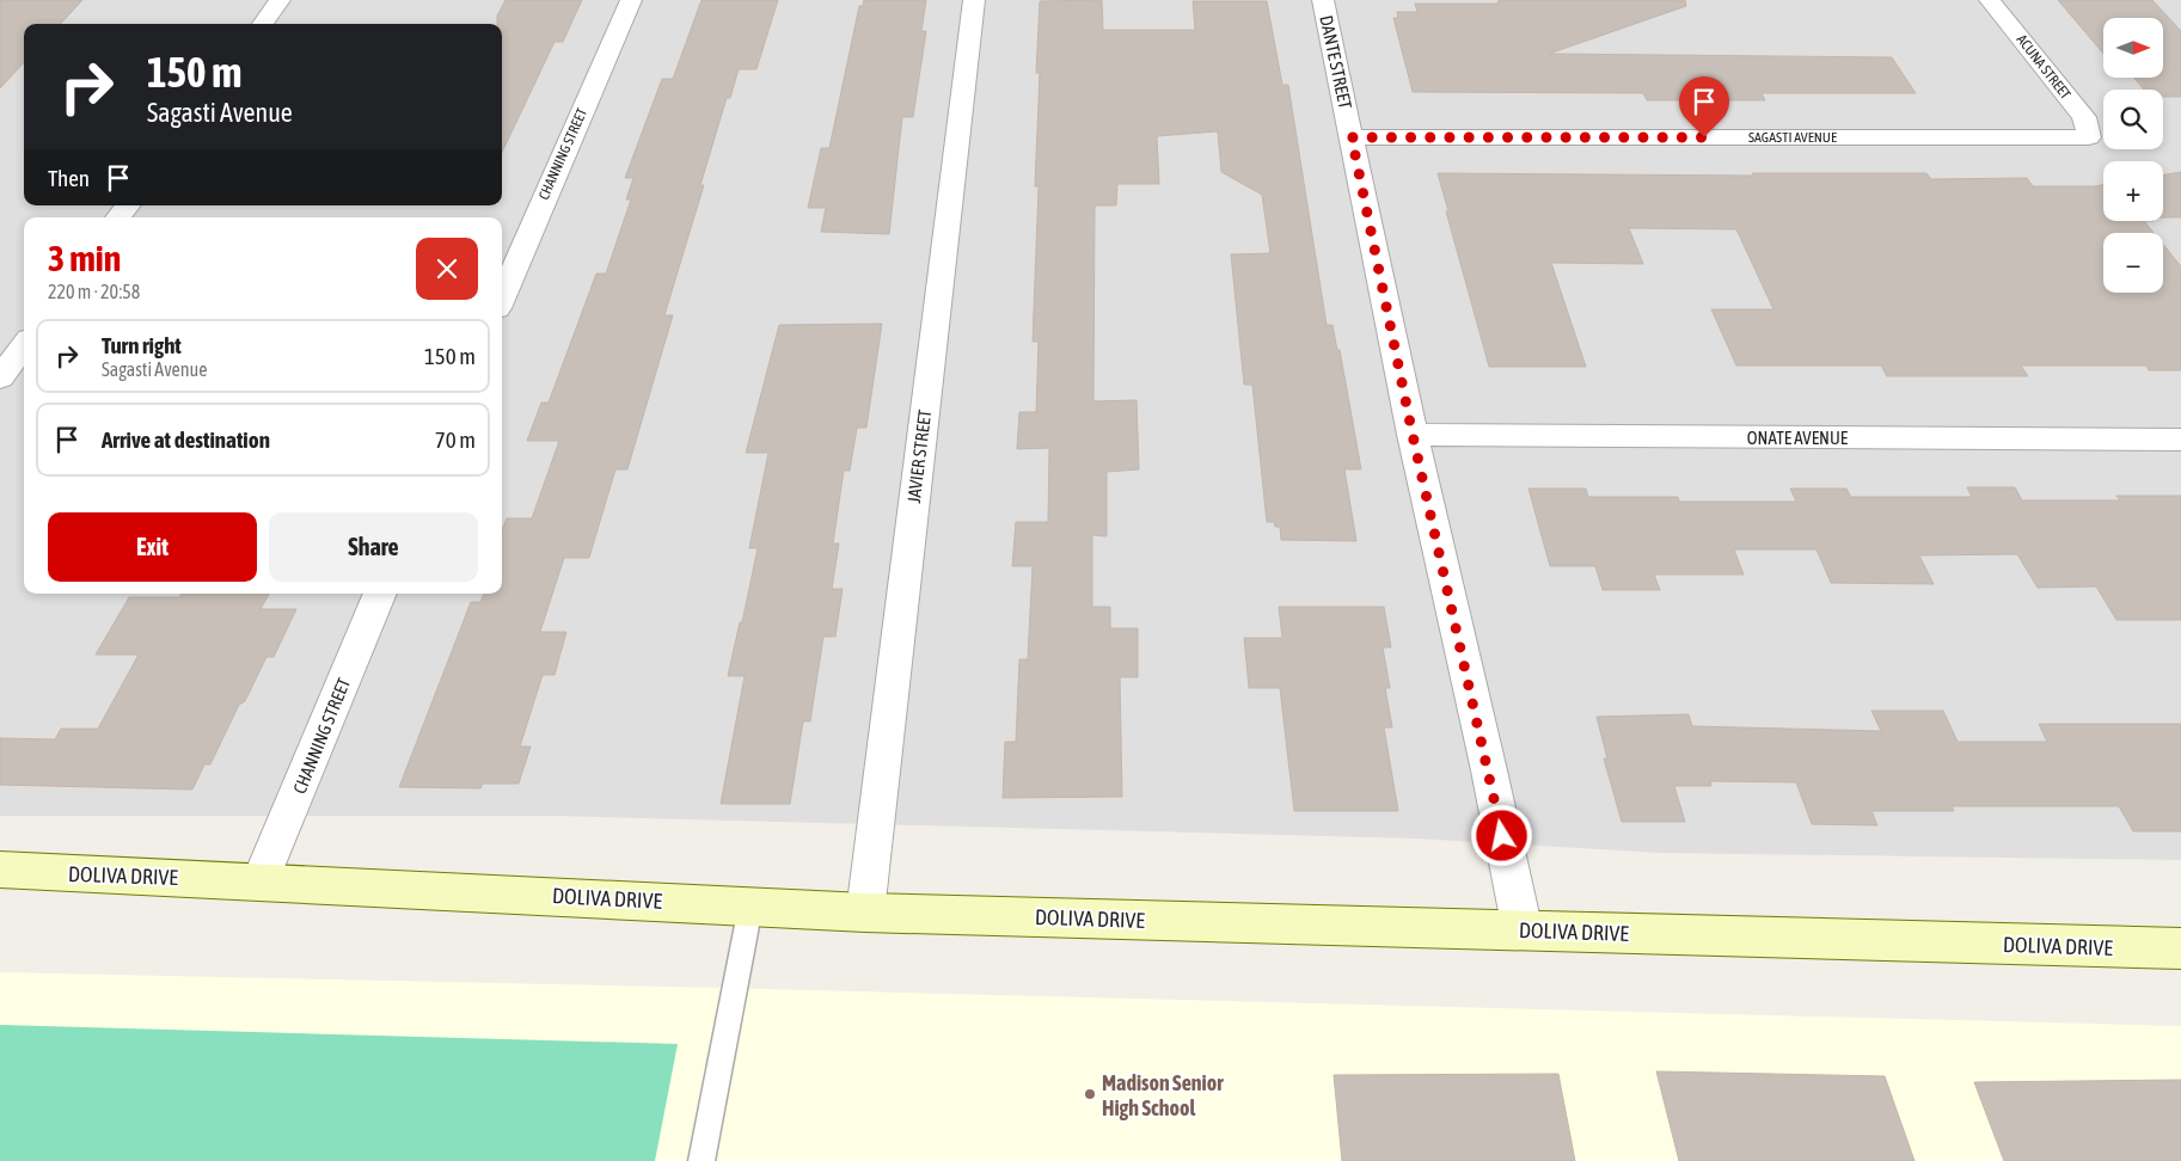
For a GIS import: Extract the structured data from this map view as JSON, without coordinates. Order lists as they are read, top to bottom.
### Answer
{
  "streets": {
    "street": [
      "DANTE STREET",
      "ACUNA STREET",
      "SAGASTI AVENUE",
      "CHANNING STREET",
      "ONATE AVENUE",
      "JAVIER STREET",
      "DOLIVA DRIVE"
    ]
  },
  "crossings": [
    ["DANTE STREET", "SAGASTI AVENUE"],
    ["DANTE STREET", "ONATE AVENUE"],
    ["DANTE STREET", "DOLIVA DRIVE"],
    ["ACUNA STREET", "SAGASTI AVENUE"],
    ["CHANNING STREET", "DOLIVA DRIVE"],
    ["JAVIER STREET", "DOLIVA DRIVE"]
  ],
  "places": ["Madison Senior High School"],
  "north": "right",
  "page": {
    "map_buttons": ["+", "−"],
    "turn": ["150 m", "Sagasti Avenue"],
    "then": "Then",
    "heading": ["3 min", "220 m · 20:58"],
    "list": [
      {
        "name": "Turn right",
        "note": "Sagasti Avenue",
        "value": "150 m"
      },
      {
        "name": "Arrive at destination",
        "value": "70 m"
      }
    ],
    "buttons": ["Exit", "Share"]
  }
}
